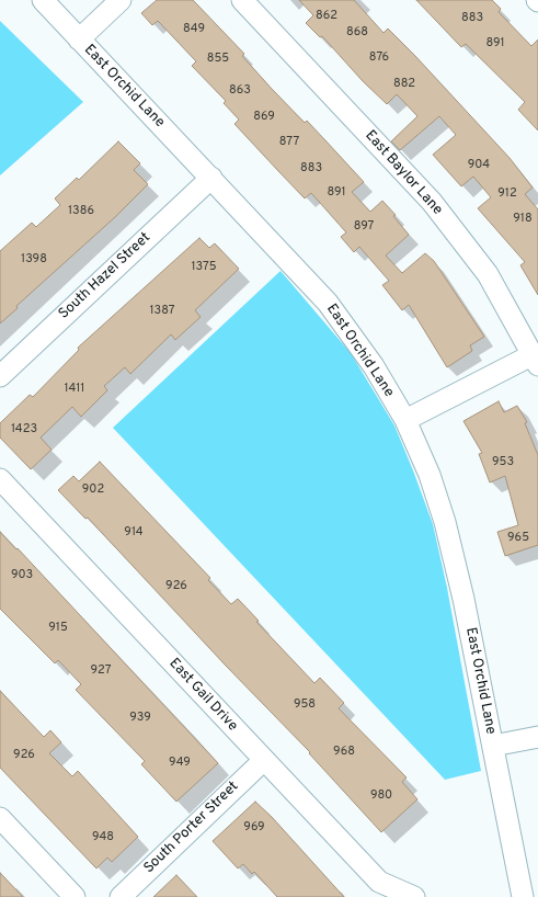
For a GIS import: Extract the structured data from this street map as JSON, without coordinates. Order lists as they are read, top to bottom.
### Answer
{
  "streets": {
    "street": [
      "East Orchid Lane",
      "East Baylor Lane",
      "South Hazel Street",
      "East Gail Drive",
      "South Porter Street"
    ]
  },
  "crossings": [
    ["East Orchid Lane", "South Hazel Street"],
    ["East Gail Drive", "South Porter Street"]
  ],
  "house_numbers": [
    "862",
    "883",
    "849",
    "868",
    "891",
    "876",
    "855",
    "882",
    "863",
    "869",
    "877",
    "904",
    "883",
    "891",
    "912",
    "1386",
    "918",
    "897",
    "1398",
    "1375",
    "1387",
    "1411",
    "1423",
    "953",
    "902",
    "914",
    "965",
    "903",
    "926",
    "915",
    "927",
    "958",
    "939",
    "968",
    "926",
    "949",
    "980",
    "969",
    "948"
  ]
}
